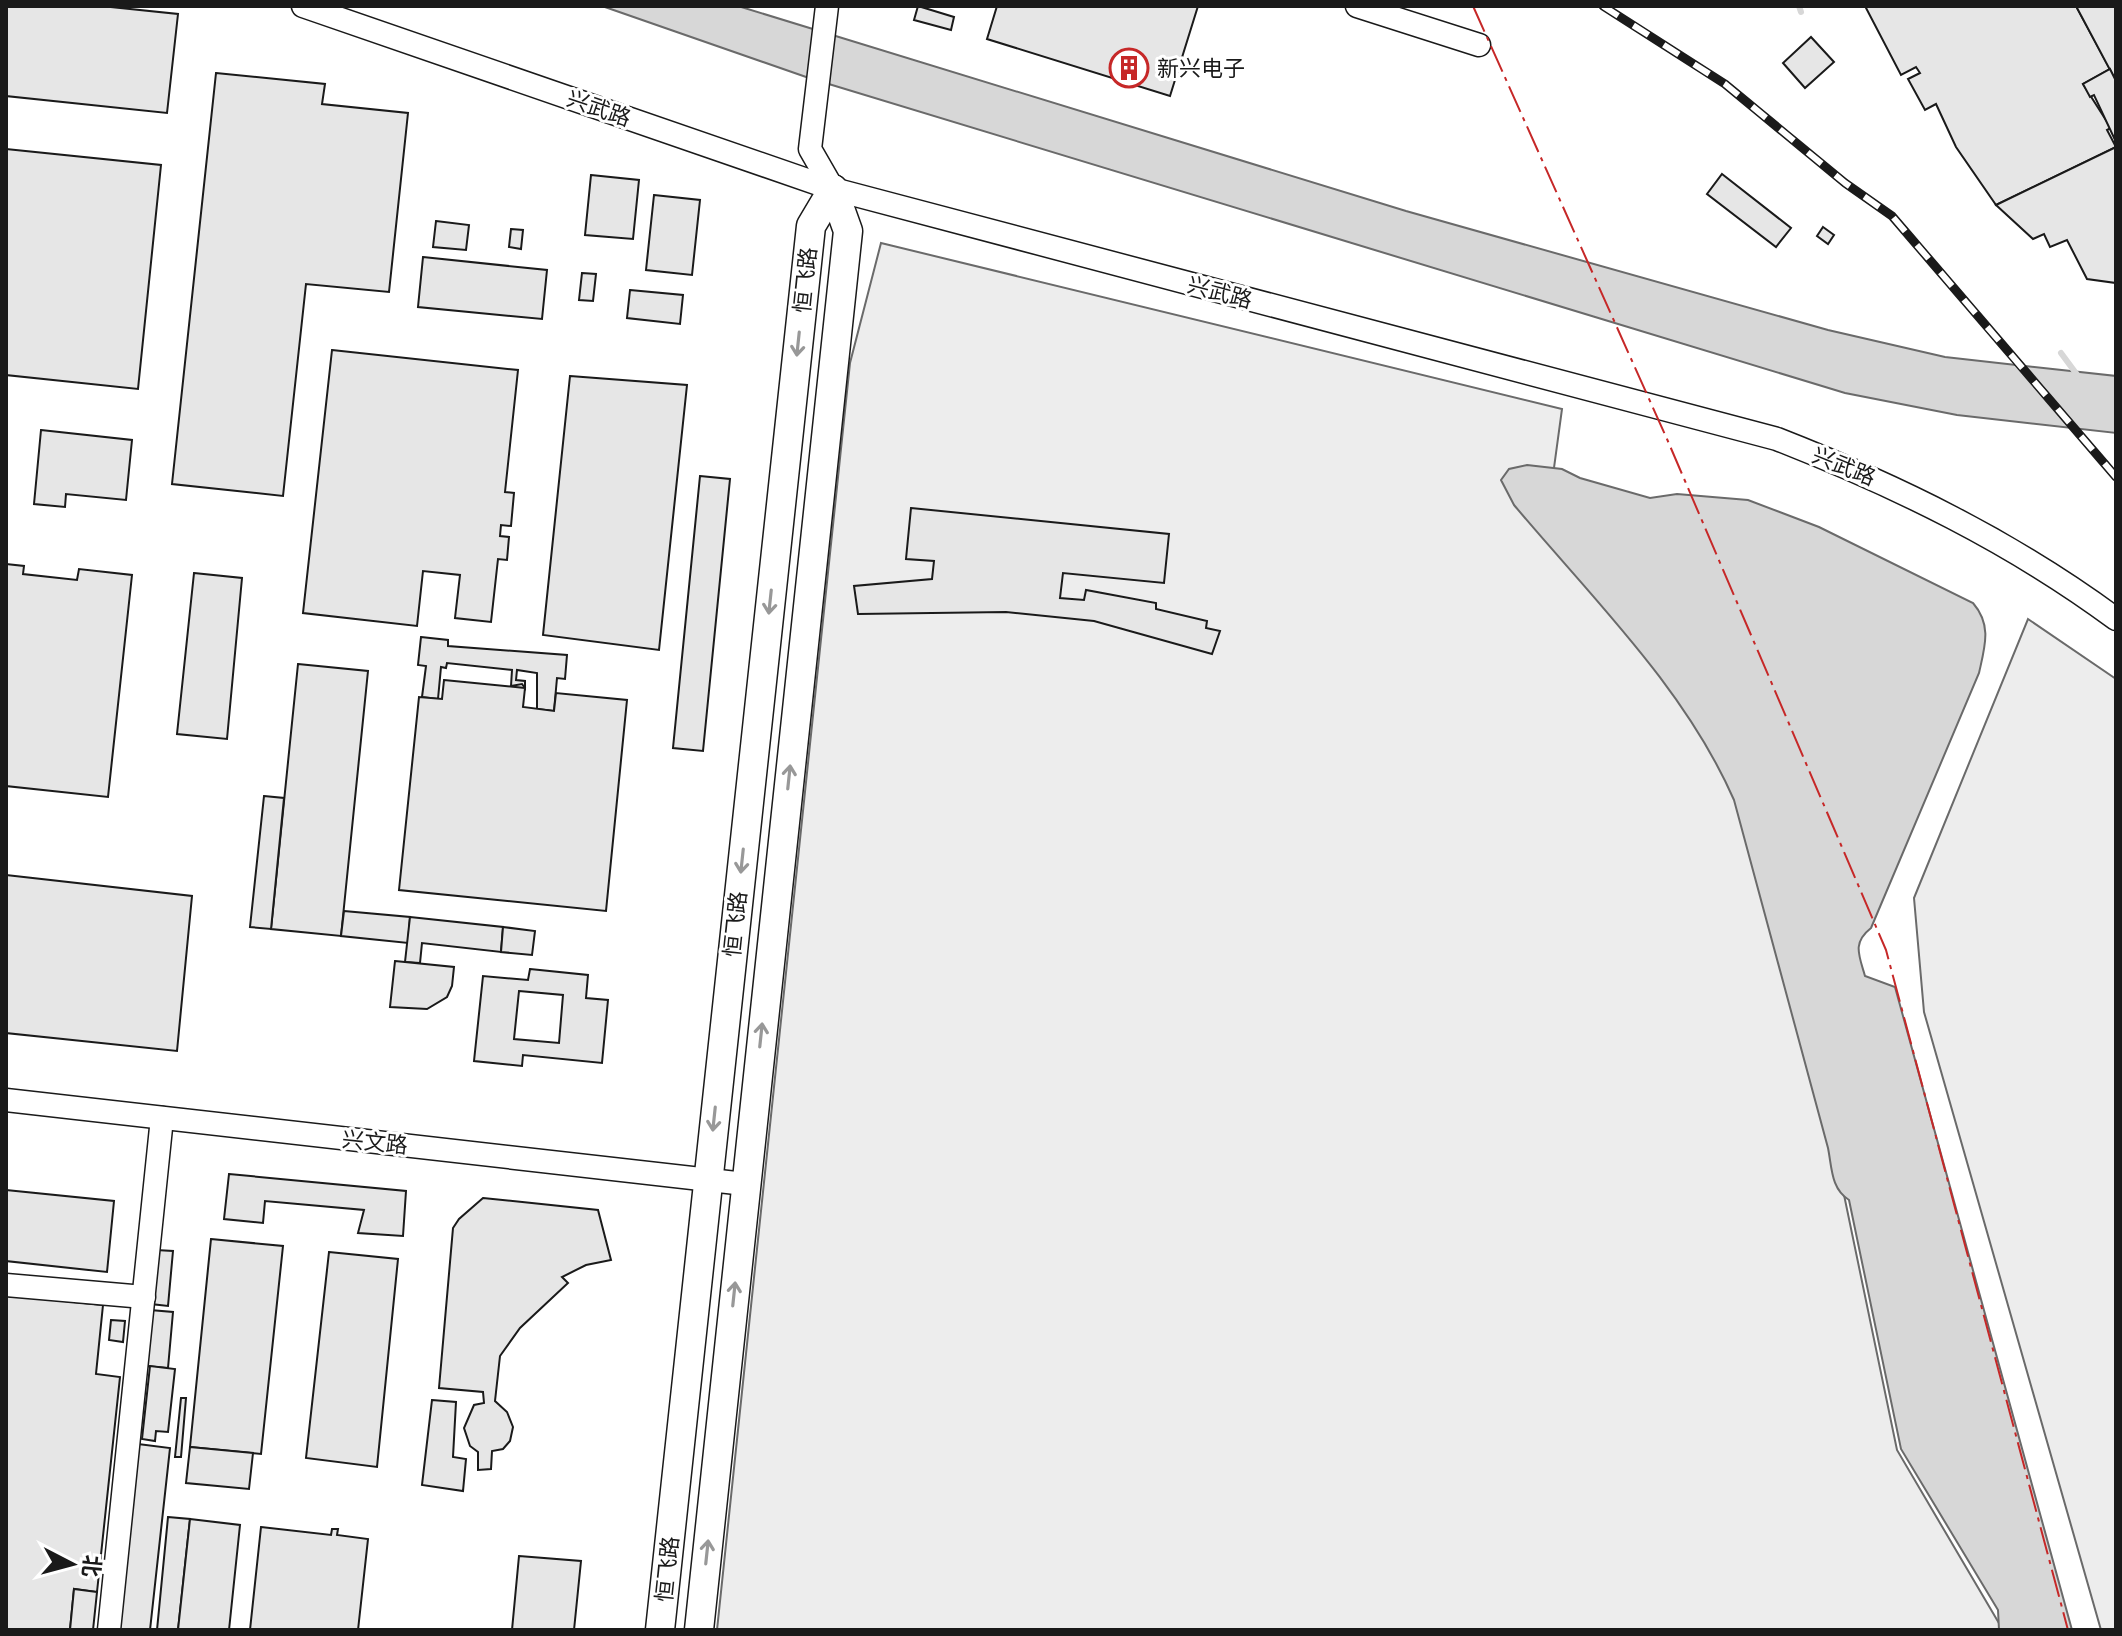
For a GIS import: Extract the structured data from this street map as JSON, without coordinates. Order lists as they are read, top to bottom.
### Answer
{
  "streets": {
    "main road": ["恒飞路"],
    "street": ["兴武路", "兴文路"]
  },
  "crossings": [
    ["兴武路", "恒飞路"],
    ["恒飞路", "兴文路"]
  ],
  "places": {
    "building": ["新兴电子"]
  },
  "north": "right"
}
